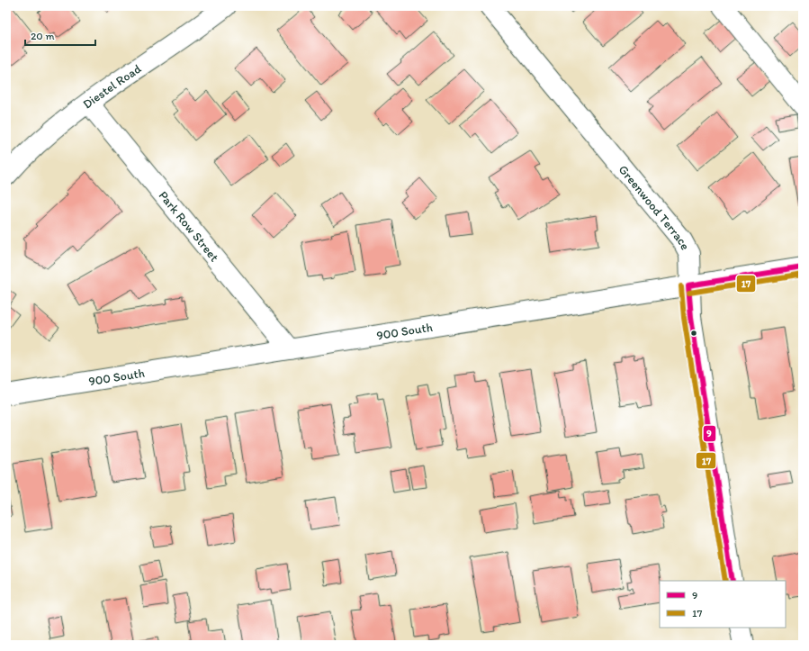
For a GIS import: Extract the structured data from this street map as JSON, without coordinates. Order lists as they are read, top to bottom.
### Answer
{
  "streets": {
    "street": [
      "Diestel Road",
      "Greenwood Terrace",
      "Park Row Street",
      "900 South"
    ]
  },
  "crossings": [
    ["Diestel Road", "Park Row Street"],
    ["Greenwood Terrace", "900 South"],
    ["Park Row Street", "900 South"]
  ],
  "lines": ["transit line 9", "transit line 17"],
  "legend": ["9", "17"],
  "scale_bar": "20 m"
}
